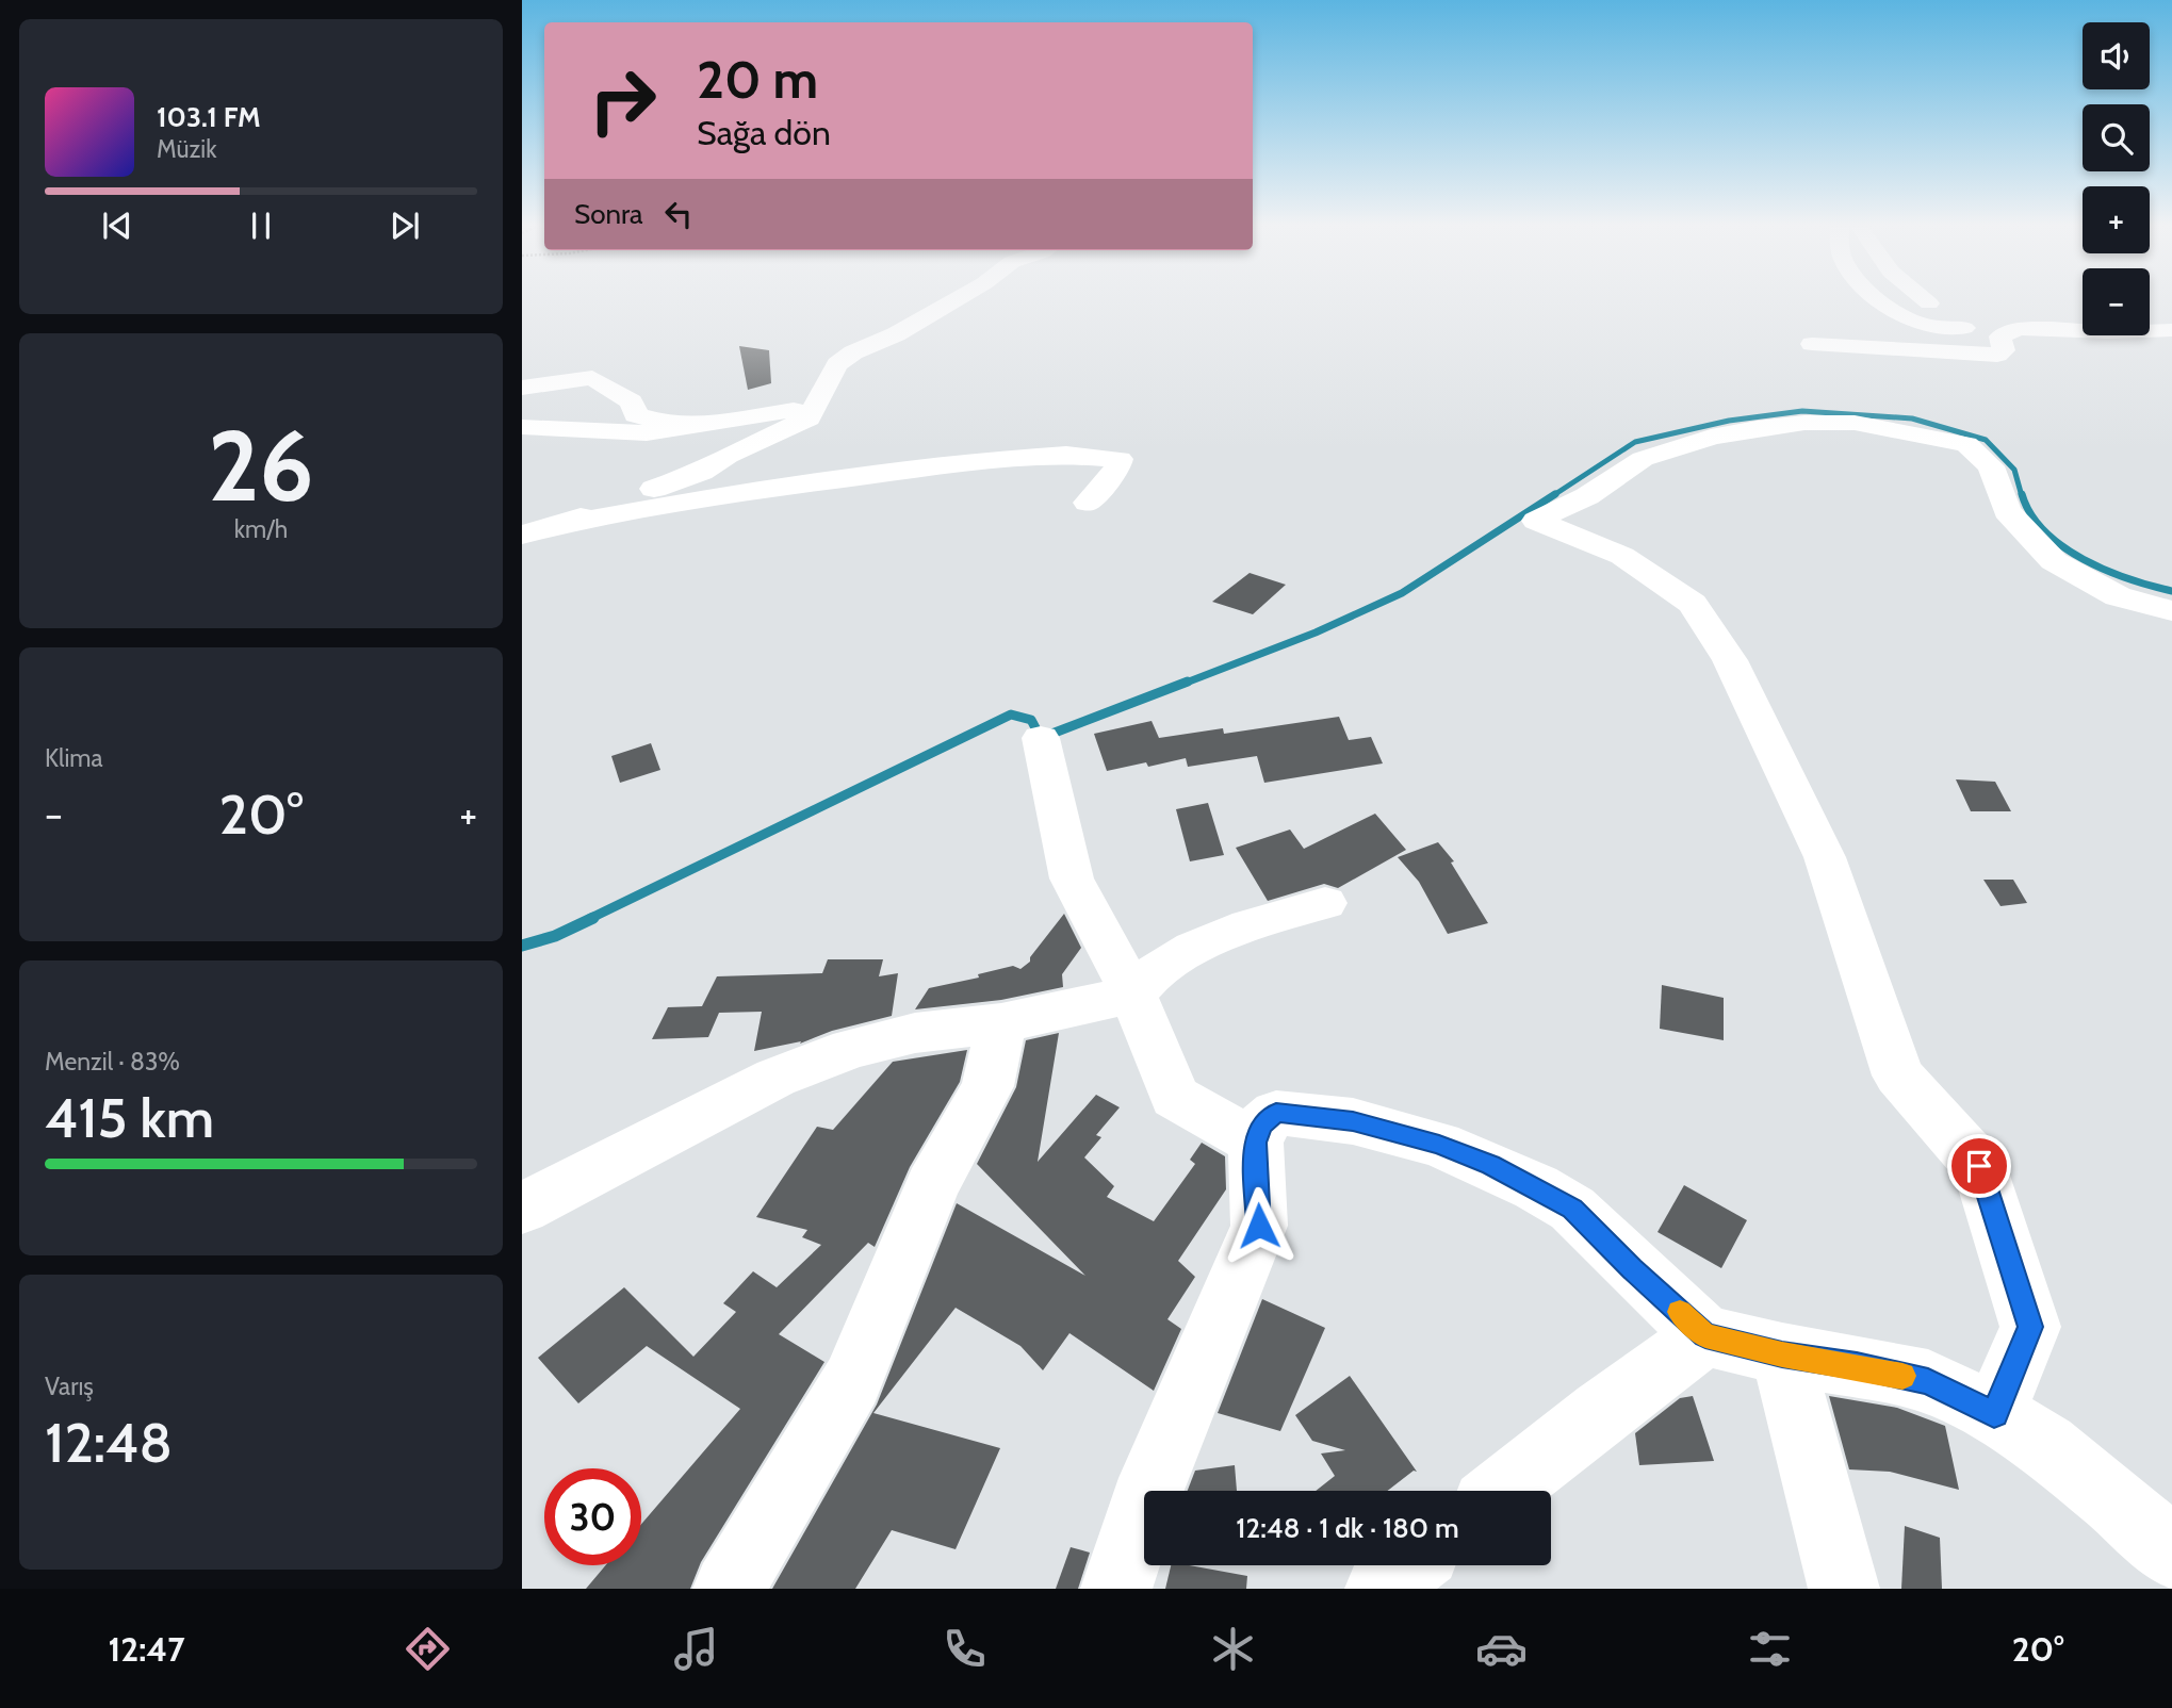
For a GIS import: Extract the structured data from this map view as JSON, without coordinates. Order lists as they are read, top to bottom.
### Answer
{
  "page": {
    "map_buttons": ["+", "−"],
    "turn": ["20 m", "Sağa dön"],
    "song": ["103.1 FM", "Müzik"],
    "then": "Sonra",
    "tile": [
      ["26", "km/h"],
      "Klima",
      ["Menzil · 83%", "415 km"],
      ["Varış", "12:48"]
    ],
    "heat": ["−", "20°", "+"],
    "limit": "30",
    "trip": "12:48 · 1 dk · 180 m",
    "tabs": ["12:47", "20°"]
  }
}
